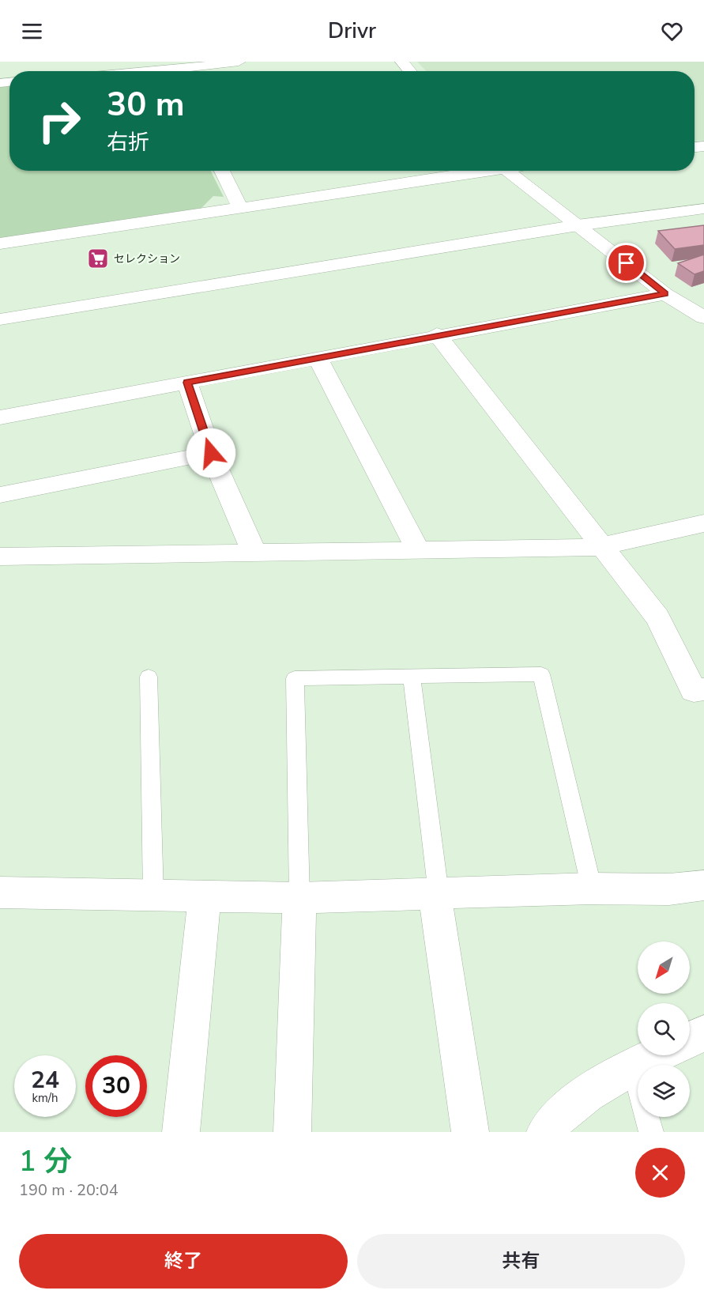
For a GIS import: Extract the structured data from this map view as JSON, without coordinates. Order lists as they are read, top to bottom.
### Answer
{
  "places": {
    "supermarket": ["セレクション"]
  },
  "north": "bottom left",
  "page": {
    "header": "Drivr",
    "turn": ["30 m", "右折"],
    "speed": "24 km/h",
    "limit": "30",
    "heading": ["1 分", "190 m · 20:04"],
    "buttons": ["終了", "共有"]
  }
}
